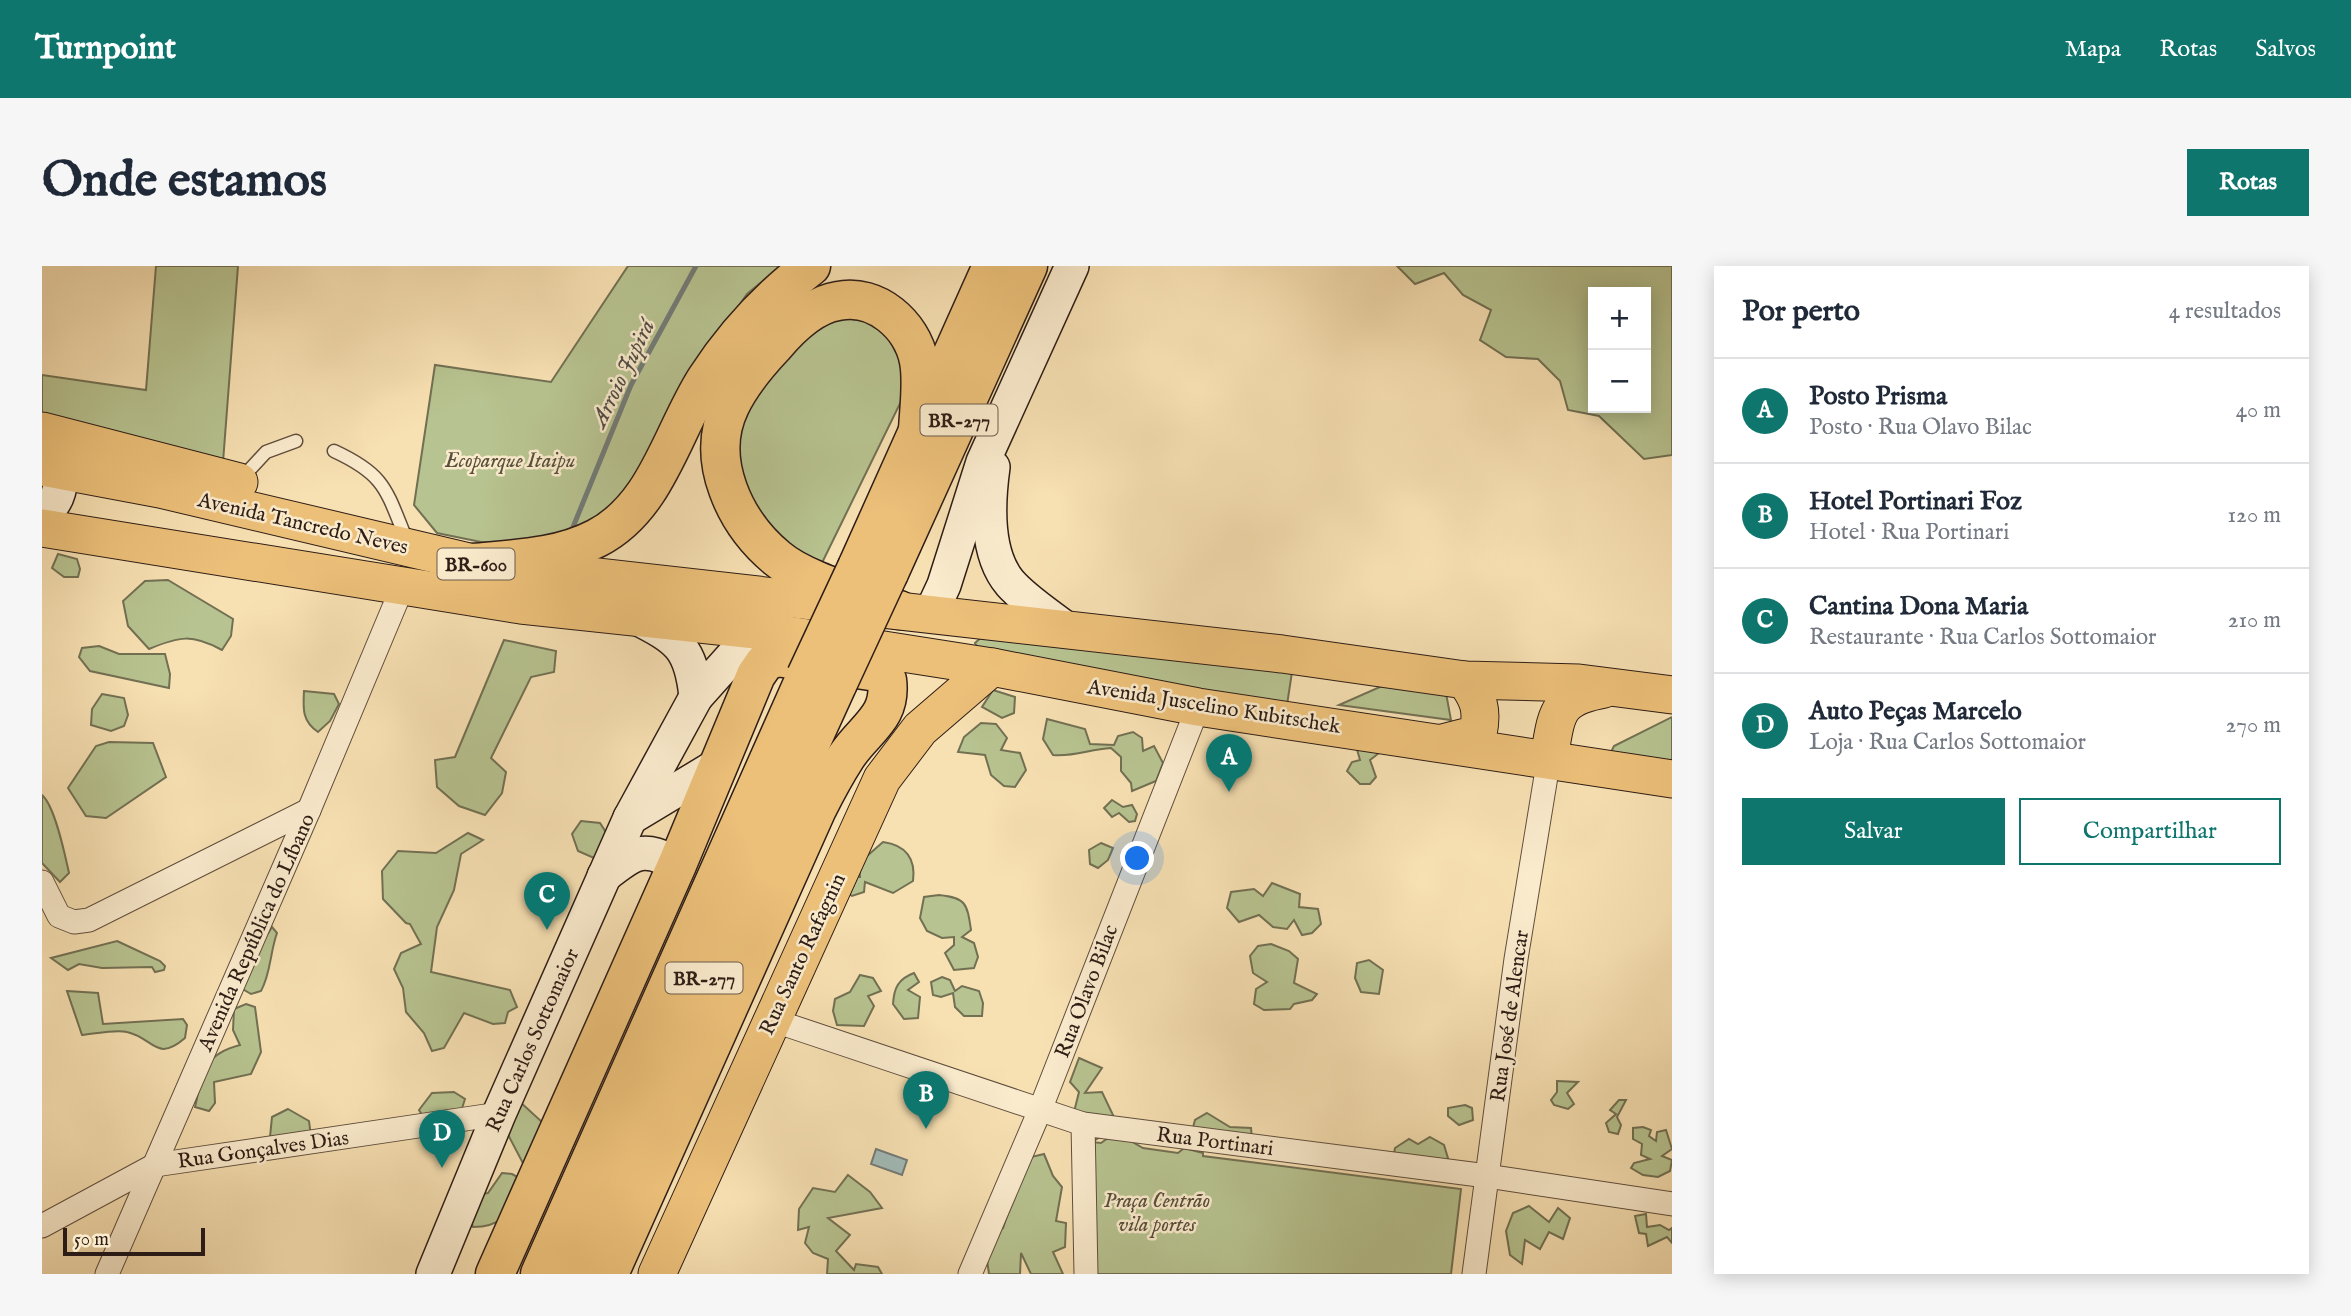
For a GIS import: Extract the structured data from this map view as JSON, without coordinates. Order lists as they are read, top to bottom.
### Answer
{
  "streets": {
    "highway": ["BR-277"],
    "main road": [
      "Avenida Tancredo Neves",
      "BR-600",
      "Avenida Juscelino Kubitschek",
      "Rua Santo Rafagnin"
    ],
    "street": [
      "Avenida República do Líbano",
      "Rua Olavo Bilac",
      "Rua José de Alencar",
      "Rua Carlos Sottomaior",
      "Rua Portinari",
      "Rua Gonçalves Dias"
    ]
  },
  "crossings": [
    ["Avenida Tancredo Neves", "Avenida Juscelino Kubitschek"],
    ["Avenida Tancredo Neves", "Avenida República do Líbano"],
    ["Avenida Tancredo Neves", "Rua Carlos Sottomaior"],
    ["Avenida Juscelino Kubitschek", "Rua Santo Rafagnin"],
    ["Avenida Juscelino Kubitschek", "Rua Olavo Bilac"],
    ["Avenida Juscelino Kubitschek", "Rua José de Alencar"],
    ["Avenida Juscelino Kubitschek", "Rua Carlos Sottomaior"],
    ["Avenida República do Líbano", "Rua Gonçalves Dias"],
    ["Rua Santo Rafagnin", "Rua Portinari"],
    ["Rua Olavo Bilac", "Rua Portinari"],
    ["Rua José de Alencar", "Rua Portinari"],
    ["Rua Carlos Sottomaior", "Rua Gonçalves Dias"]
  ],
  "water": ["Arroio Jupirá"],
  "parks": ["Ecoparque Itaipu", "Praça Centrão vila portes"],
  "scale_bar": "50 m",
  "page": {
    "header": "Turnpoint",
    "nav": ["Mapa", "Rotas", "Salvos"],
    "buttons": [
      "Rotas",
      ["Salvar", "Compartilhar"]
    ],
    "title": "Onde estamos",
    "heading": ["Por perto", "4 resultados"],
    "map_buttons": ["+", "−"],
    "list": [
      {
        "mark": "A",
        "name": "Posto Prisma",
        "note": "Posto · Rua Olavo Bilac",
        "value": "40 m"
      },
      {
        "mark": "B",
        "name": "Hotel Portinari Foz",
        "note": "Hotel · Rua Portinari",
        "value": "120 m"
      },
      {
        "mark": "C",
        "name": "Cantina Dona Maria",
        "note": "Restaurante · Rua Carlos Sottomaior",
        "value": "210 m"
      },
      {
        "mark": "D",
        "name": "Auto Peças Marcelo",
        "note": "Loja · Rua Carlos Sottomaior",
        "value": "270 m"
      }
    ],
    "pins": [
      "A",
      "C",
      "B",
      "D"
    ],
    "scale": "50 m"
  }
}
